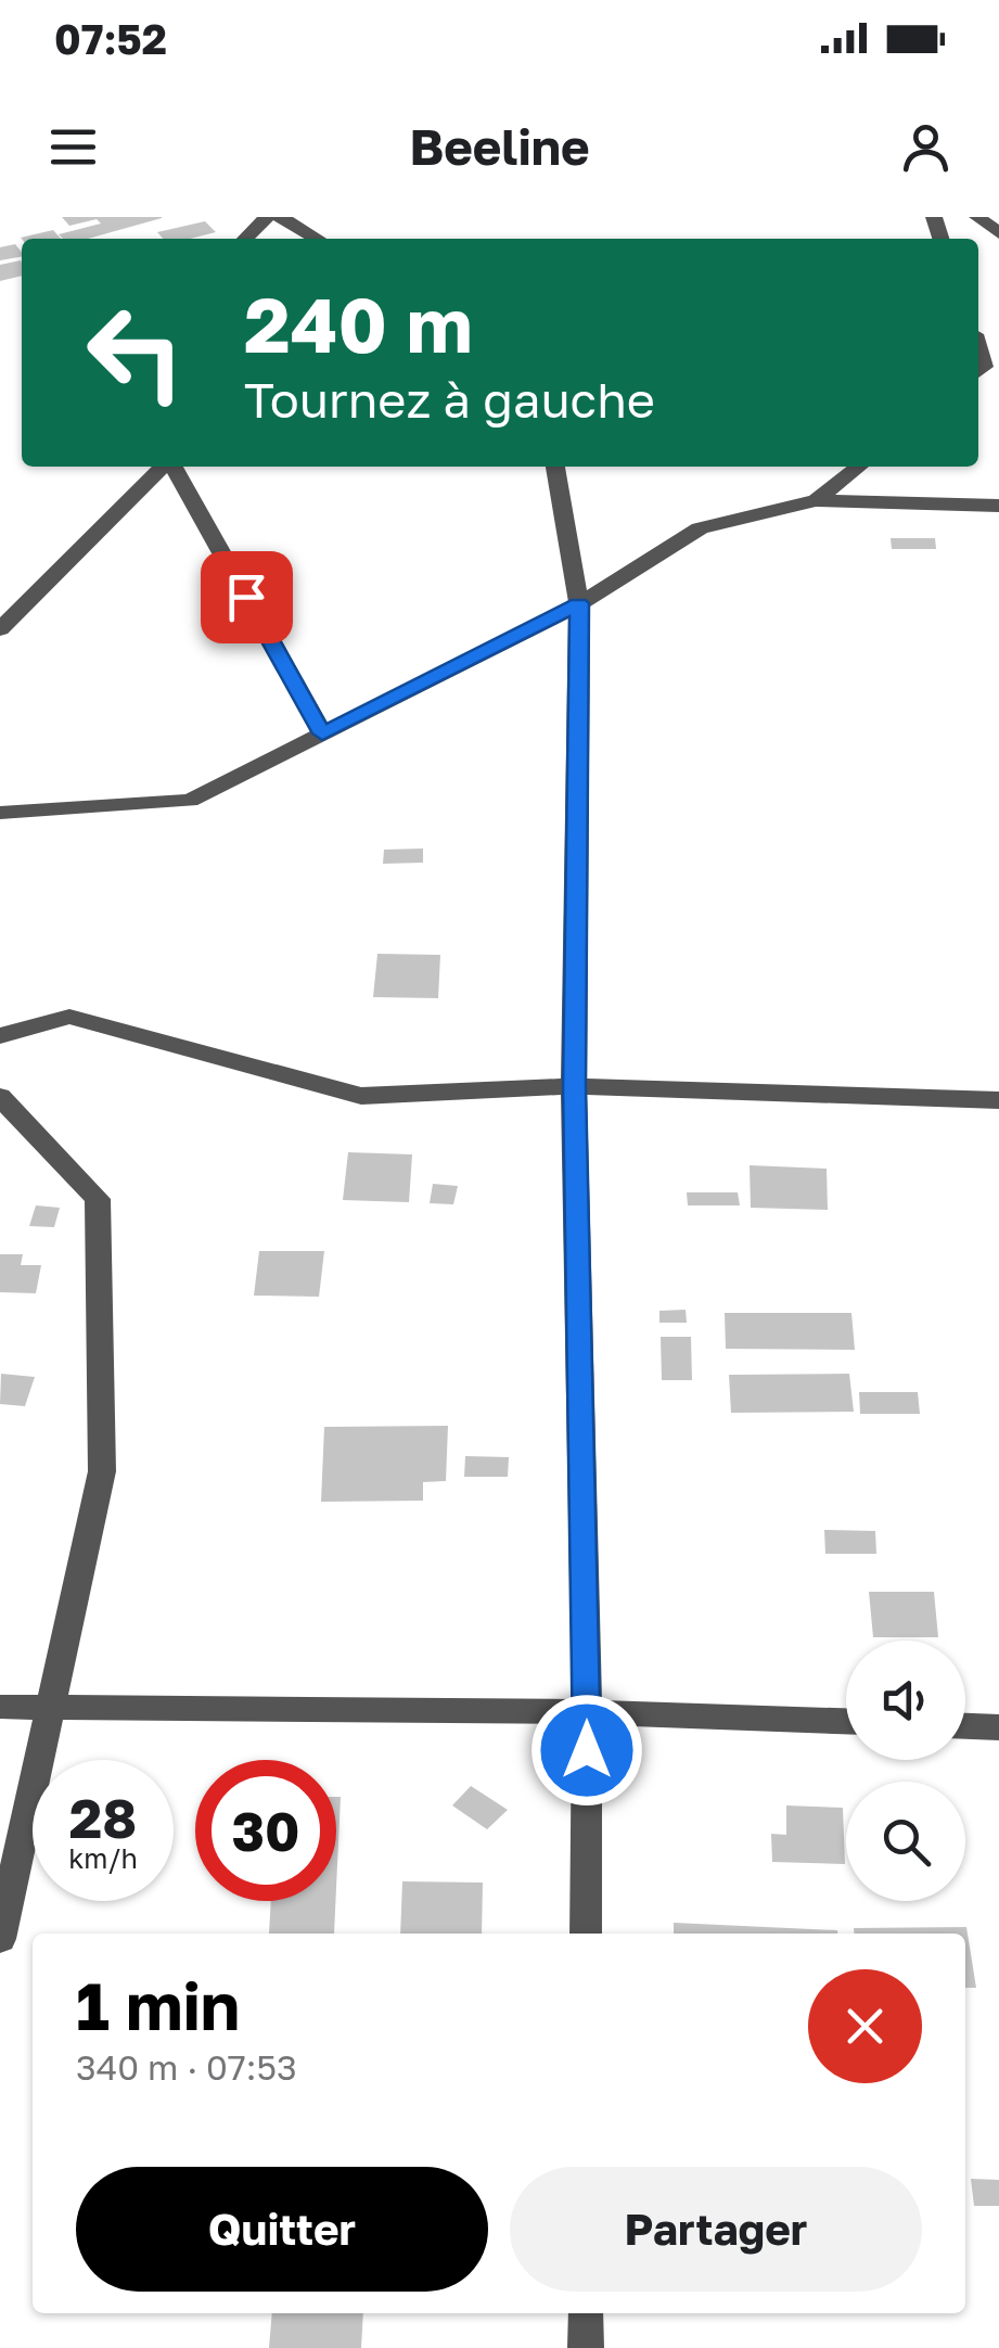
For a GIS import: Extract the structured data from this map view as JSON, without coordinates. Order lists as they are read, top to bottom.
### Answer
{
  "page": {
    "status": "07:52",
    "header": "Beeline",
    "turn": ["240 m", "Tournez à gauche"],
    "speed": "28 km/h",
    "limit": "30",
    "heading": ["1 min", "340 m · 07:53"],
    "buttons": ["Quitter", "Partager"]
  }
}
